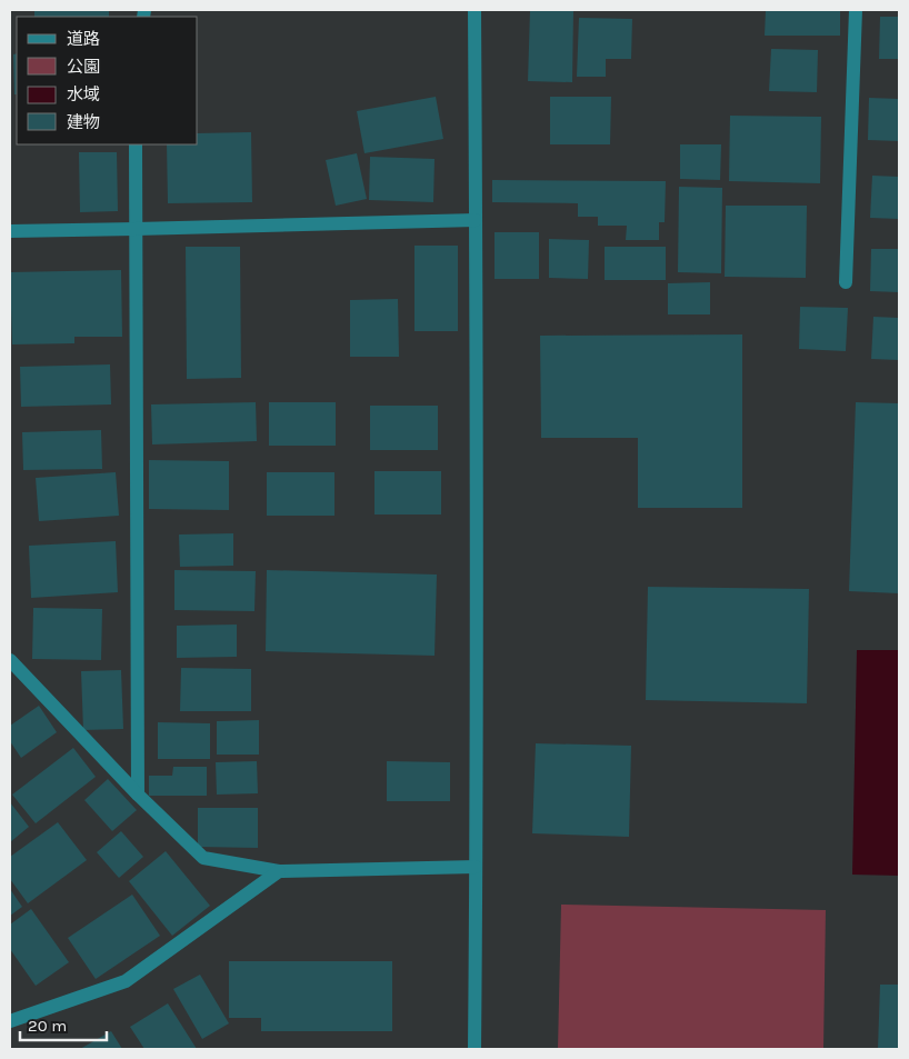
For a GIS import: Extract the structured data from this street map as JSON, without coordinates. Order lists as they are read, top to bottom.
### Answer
{
  "legend": [
    "道路",
    "公園",
    "水域",
    "建物"
  ],
  "scale_bar": "20 m"
}
